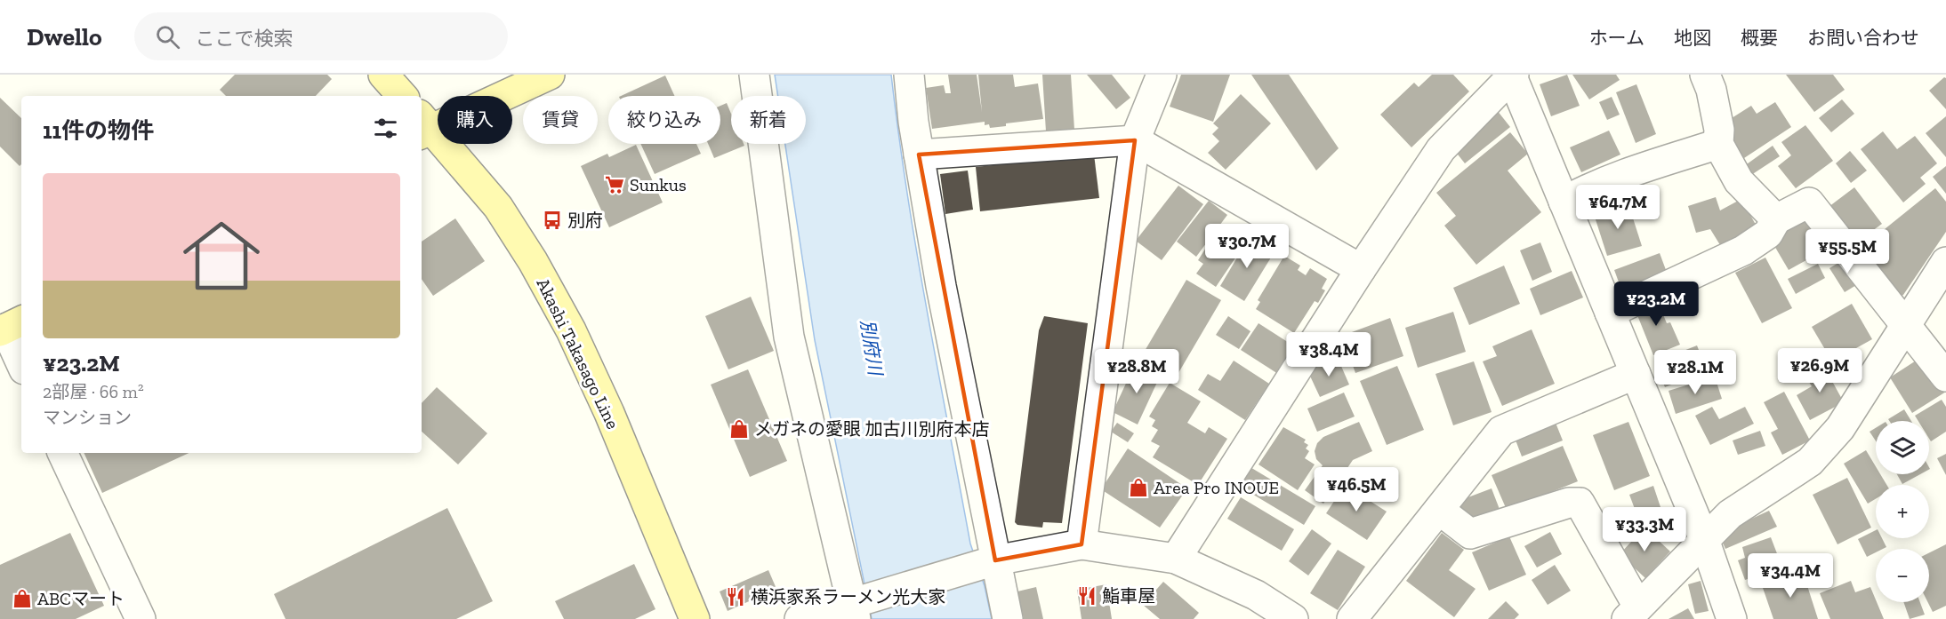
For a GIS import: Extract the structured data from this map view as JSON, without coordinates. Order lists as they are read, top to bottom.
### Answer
{
  "streets": {
    "main road": ["Akashi Takasago Line"]
  },
  "water": ["別府川"],
  "places": {
    "supermarket": ["Sunkus"],
    "bus stop": ["別府"],
    "shop": ["メガネの愛眼 加古川別府本店", "Area Pro INOUE", "ABCマート"],
    "restaurant": ["鮨車屋", "横浜家系ラーメン光大家"]
  },
  "page": {
    "header": "Dwello",
    "search": "ここで検索",
    "nav": [
      "ホーム",
      "地図",
      "概要",
      "お問い合わせ"
    ],
    "chip": [
      "購入",
      "賃貸",
      "絞り込み",
      "新着"
    ],
    "heading": "11件の物件",
    "list": [
      {
        "name": "¥23.2M",
        "note": "2部屋 · 66 m² · マンション"
      }
    ],
    "price": [
      "¥64.7M",
      "¥30.7M",
      "¥55.5M",
      "¥23.2M",
      "¥38.4M",
      "¥26.9M",
      "¥28.8M",
      "¥28.1M",
      "¥46.5M",
      "¥33.3M",
      "¥34.4M"
    ],
    "map_buttons": ["+", "−"]
  }
}
